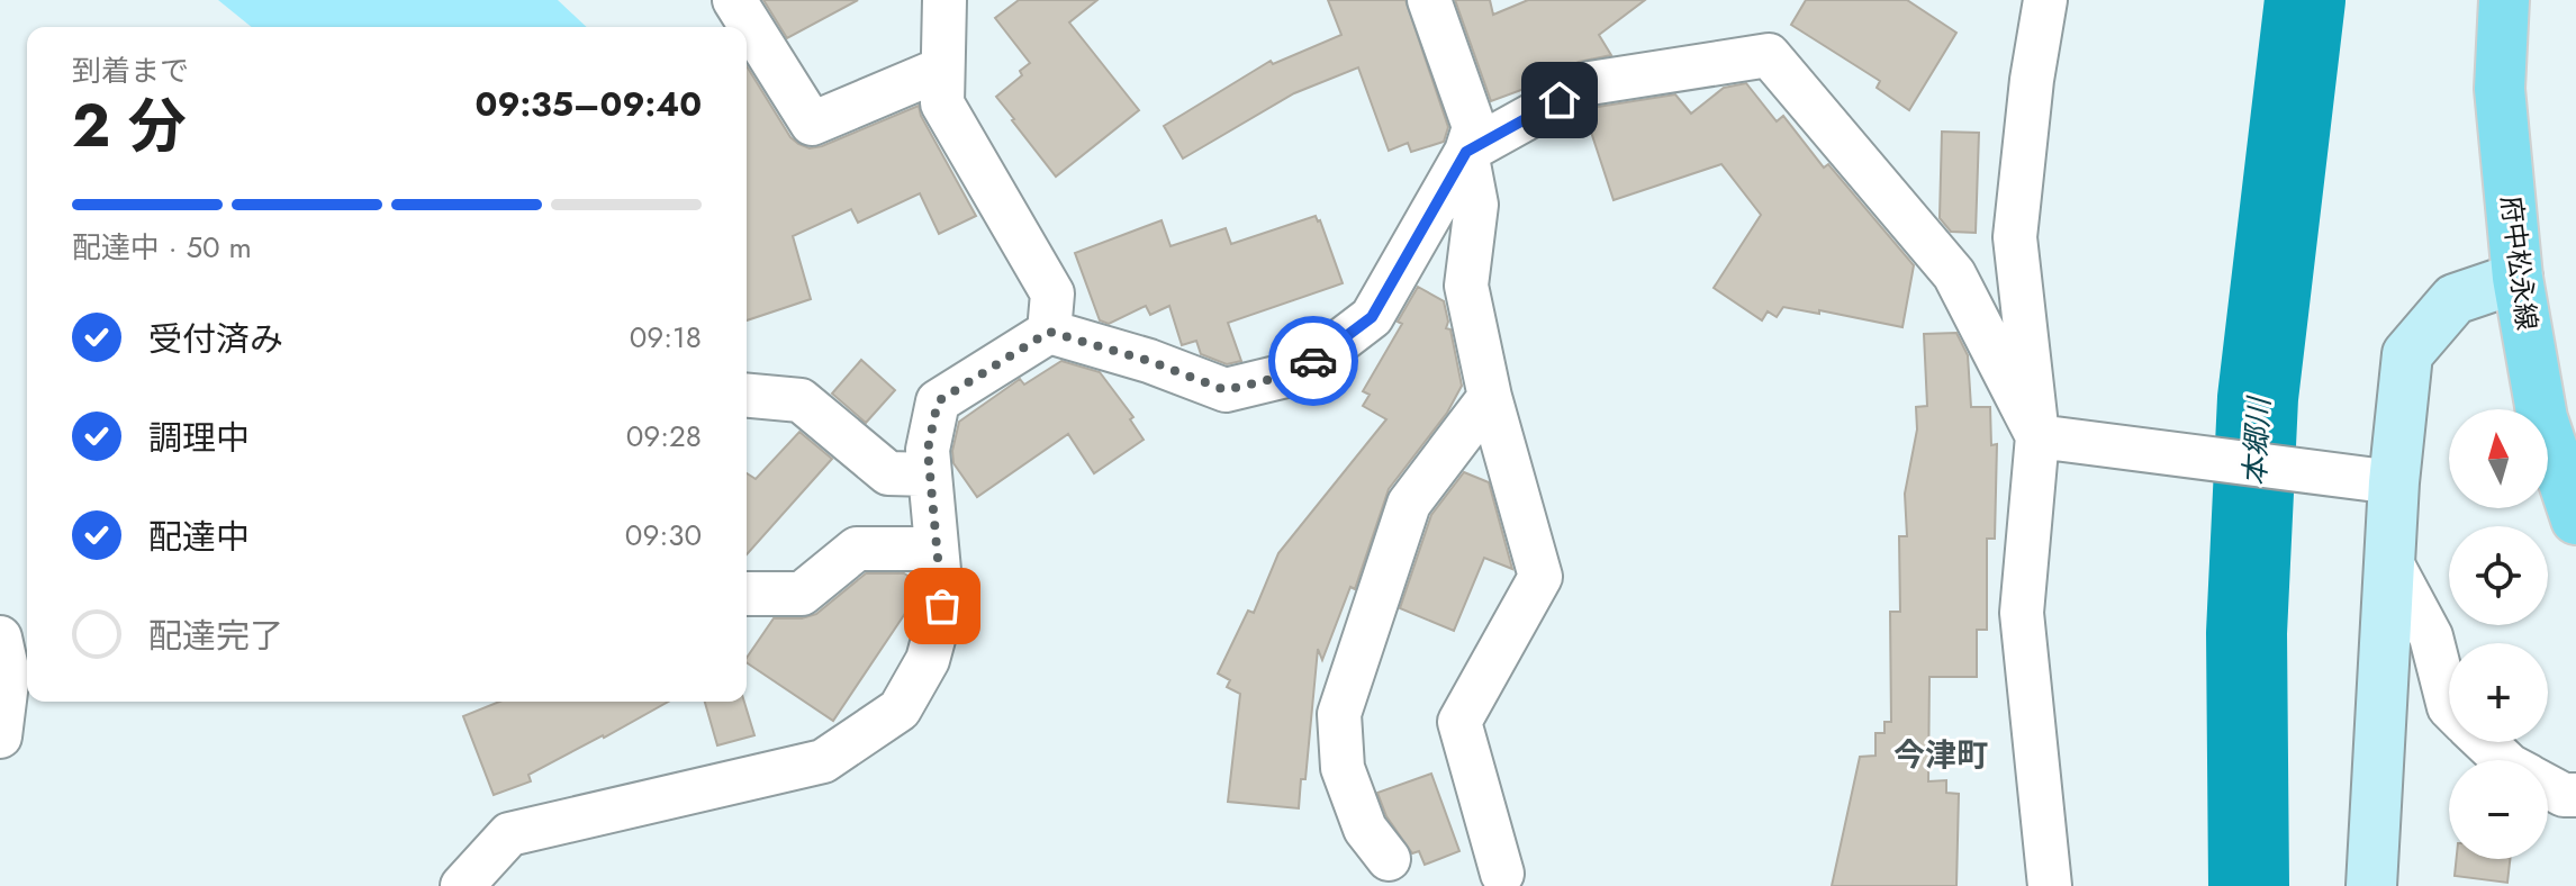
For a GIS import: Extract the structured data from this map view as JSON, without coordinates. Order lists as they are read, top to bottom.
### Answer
{
  "streets": {
    "main road": ["府中松永線"]
  },
  "districts": ["今津町"],
  "water": ["本郷川"],
  "north": "top",
  "page": {
    "heading": ["2 分", "到着まで", "09:35–09:40"],
    "bar": "配達中 · 50 m",
    "list": [
      ["受付済み", "09:18"],
      ["調理中", "09:28"],
      ["配達中", "09:30"],
      "配達完了"
    ],
    "map_buttons": ["+", "−"]
  }
}
